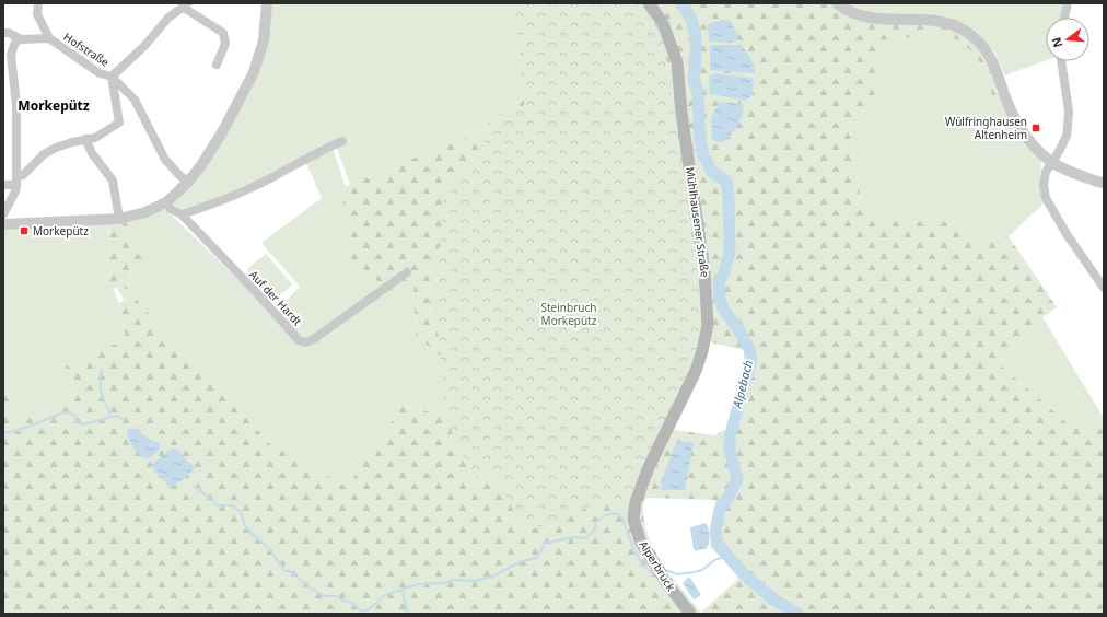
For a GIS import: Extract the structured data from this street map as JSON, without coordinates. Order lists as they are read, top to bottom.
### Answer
{
  "streets": {
    "main road": ["Mühlhausener Straße", "Alperbrück"],
    "street": ["Hofstraße", "Auf der Hardt"]
  },
  "crossings": [
    ["Mühlhausener Straße", "Alperbrück"]
  ],
  "districts": ["Morkepütz"],
  "water": ["Alpebach"],
  "parks": ["Steinbruch Morkepütz"],
  "places": {
    "transit": ["Wülfringhausen Altenheim", "Morkepütz"]
  },
  "north": "left"
}
